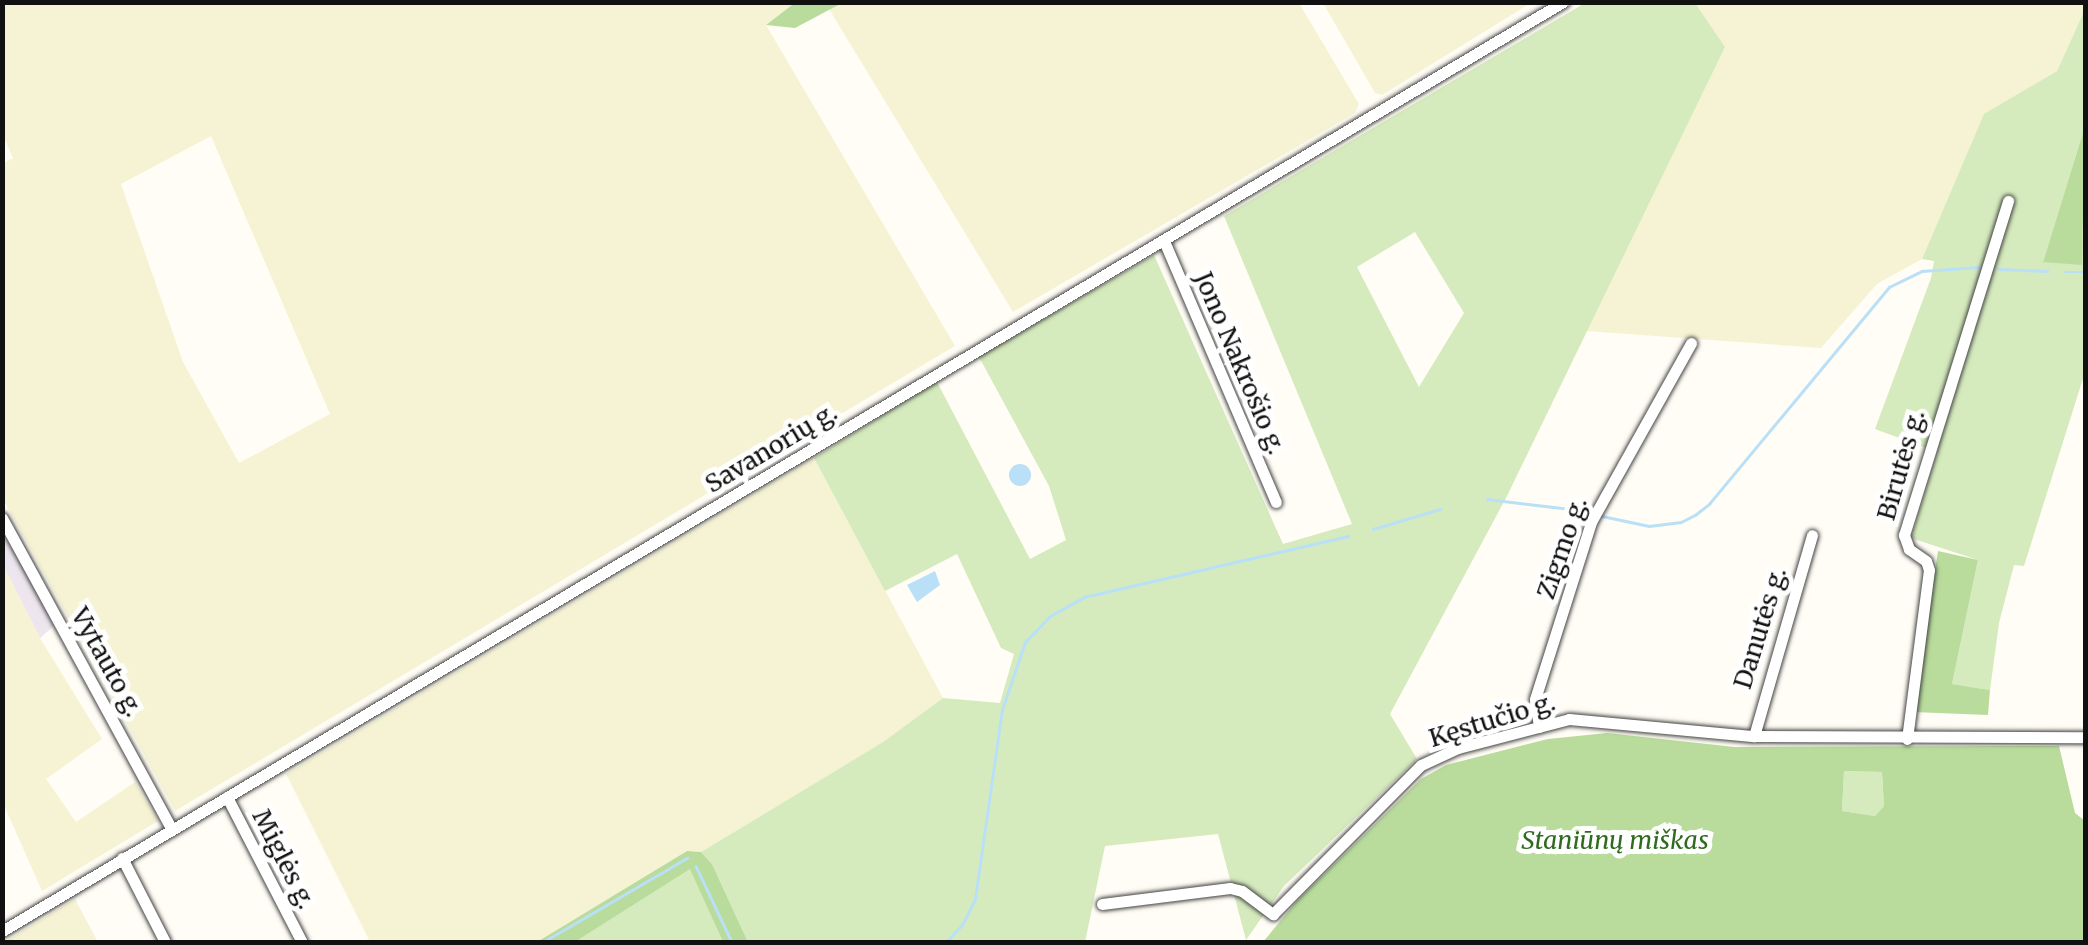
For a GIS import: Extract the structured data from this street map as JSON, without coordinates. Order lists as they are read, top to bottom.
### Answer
{
  "streets": {
    "street": [
      "Jono Nakrošio g.",
      "Savanorių g.",
      "Birutės g.",
      "Zigmo g.",
      "Danutės g.",
      "Vytauto g.",
      "Kęstučio g.",
      "Miglės g."
    ]
  },
  "crossings": [
    ["Jono Nakrošio g.", "Savanorių g."],
    ["Savanorių g.", "Vytauto g."],
    ["Savanorių g.", "Miglės g."],
    ["Birutės g.", "Kęstučio g."],
    ["Zigmo g.", "Kęstučio g."],
    ["Danutės g.", "Kęstučio g."]
  ],
  "parks": ["Staniūnų miškas"]
}
